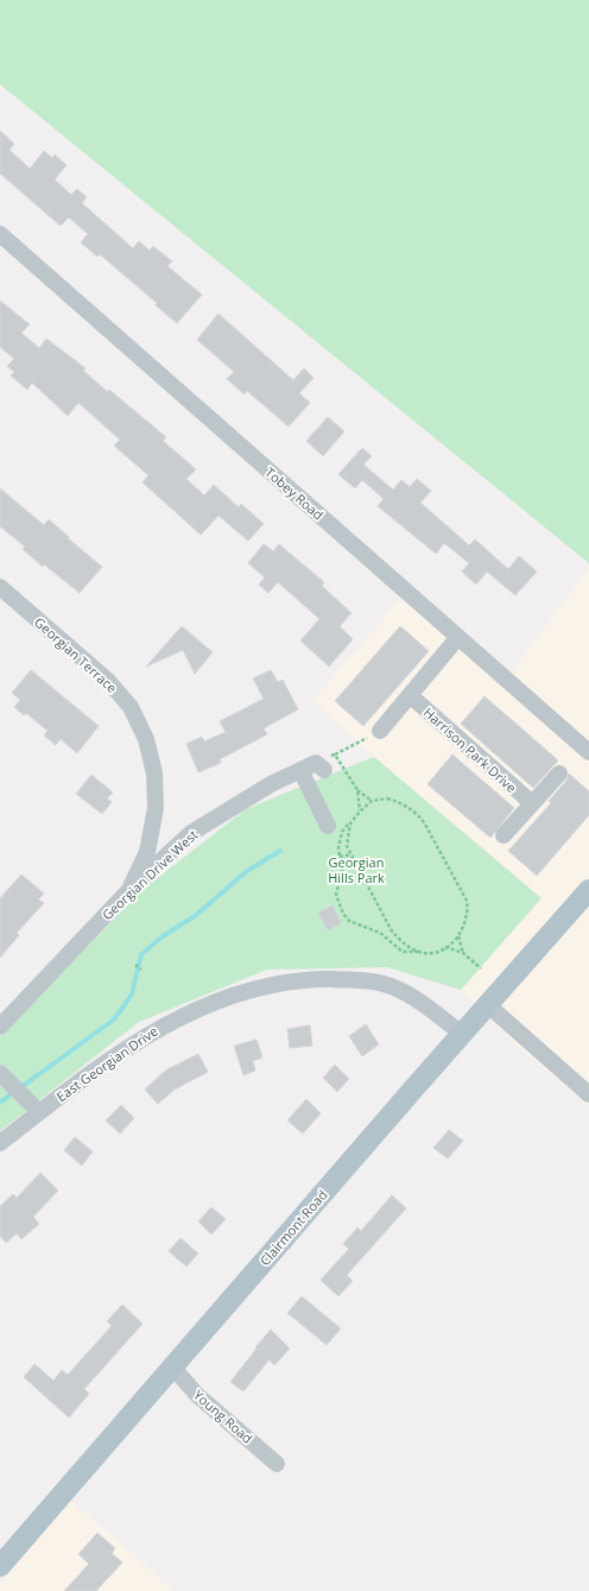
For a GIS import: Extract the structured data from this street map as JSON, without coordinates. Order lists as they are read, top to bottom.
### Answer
{
  "streets": {
    "main road": ["Clairmont Road"],
    "street": [
      "Tobey Road",
      "Georgian Terrace",
      "Harrison Park Drive",
      "Georgian Drive West",
      "East Georgian Drive",
      "Young Road"
    ]
  },
  "crossings": [
    ["Georgian Terrace", "Georgian Drive West"],
    ["East Georgian Drive", "Clairmont Road"],
    ["Clairmont Road", "Young Road"]
  ],
  "parks": ["Georgian Hills Park"]
}
